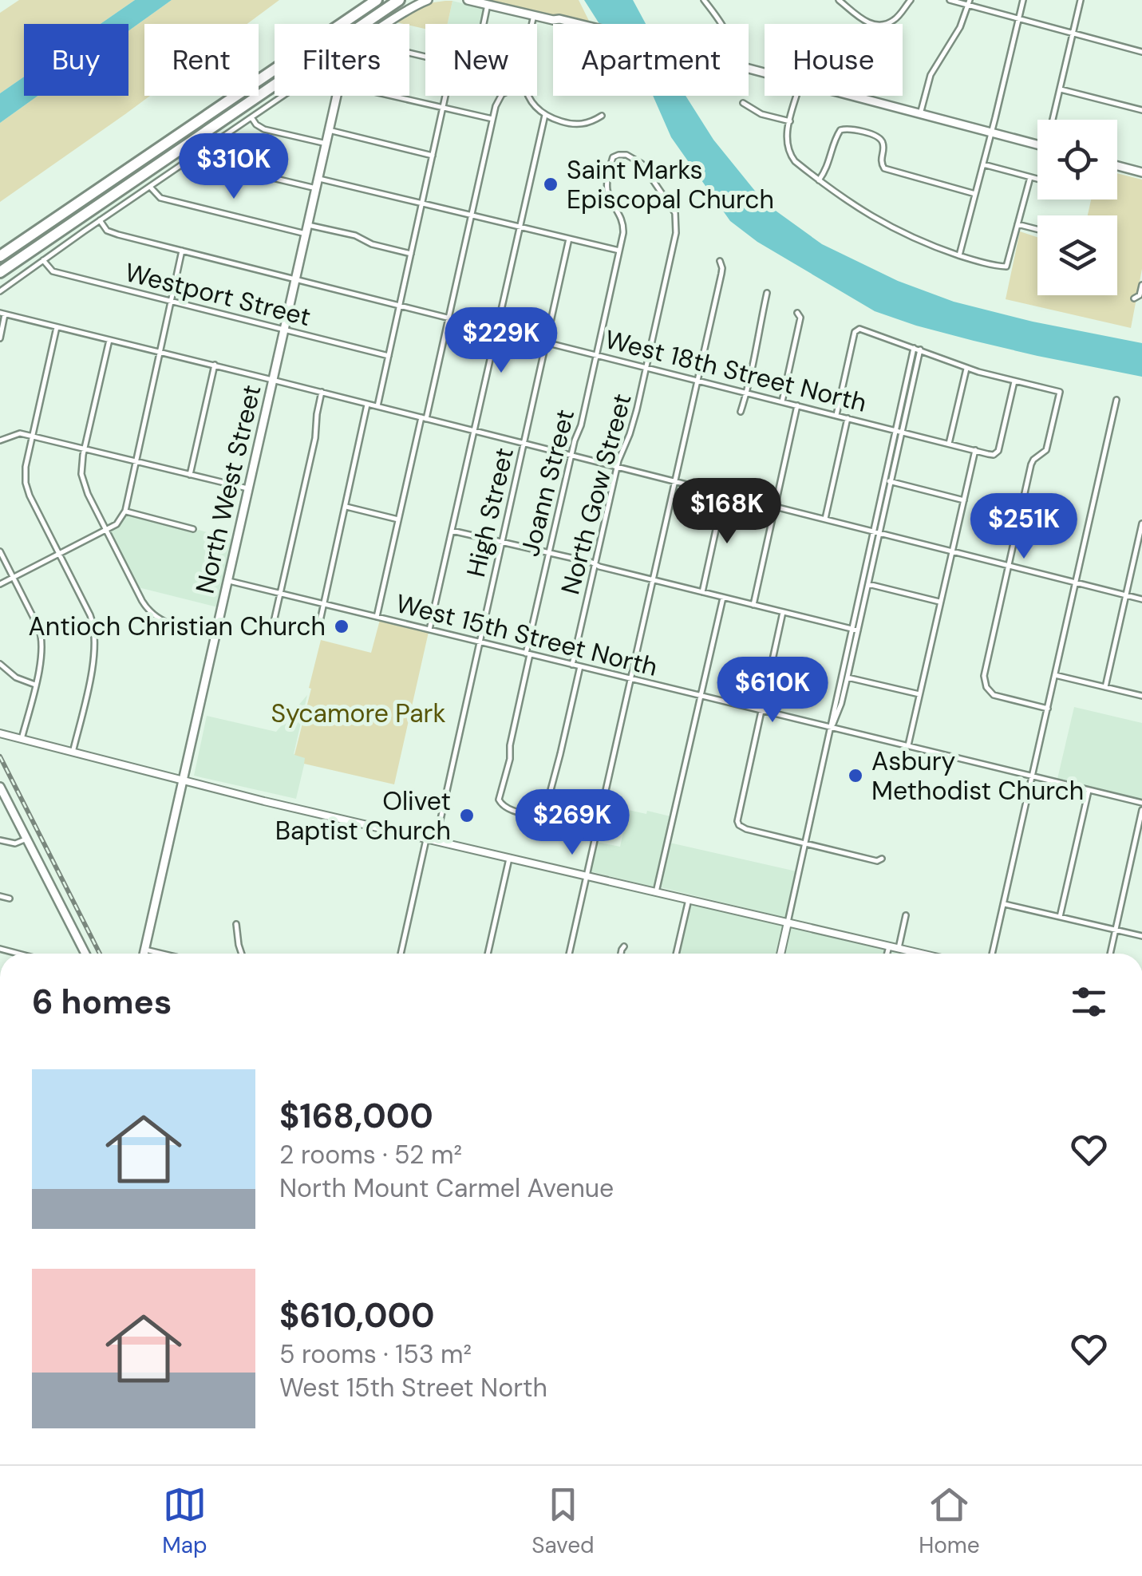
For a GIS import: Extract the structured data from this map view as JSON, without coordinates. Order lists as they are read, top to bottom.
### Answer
{
  "streets": {
    "main road": ["North West Street"],
    "street": [
      "Westport Street",
      "West 18th Street North",
      "Joann Street",
      "North Gow Street",
      "High Street",
      "West 15th Street North"
    ]
  },
  "crossings": [
    ["Westport Street", "North West Street"],
    ["West 18th Street North", "Joann Street"],
    ["West 18th Street North", "North West Street"],
    ["West 18th Street North", "North Gow Street"],
    ["West 18th Street North", "High Street"],
    ["Joann Street", "North Gow Street"],
    ["Joann Street", "West 15th Street North"],
    ["North West Street", "West 15th Street North"],
    ["North Gow Street", "West 15th Street North"],
    ["High Street", "West 15th Street North"]
  ],
  "parks": ["Sycamore Park"],
  "places": [
    "Saint Marks Episcopal Church",
    "Antioch Christian Church",
    "Asbury Methodist Church",
    "Olivet Baptist Church"
  ],
  "page": {
    "chip": [
      "Buy",
      "Rent",
      "Filters",
      "New",
      "Apartment",
      "House"
    ],
    "price": [
      "$310K",
      "$229K",
      "$168K",
      "$251K",
      "$610K",
      "$269K"
    ],
    "heading": "6 homes",
    "list": [
      {
        "name": "$168,000",
        "note": "2 rooms · 52 m² · North Mount Carmel Avenue"
      },
      {
        "name": "$610,000",
        "note": "5 rooms · 153 m² · West 15th Street North"
      }
    ],
    "tabs": ["Map", "Saved", "Home"]
  }
}
